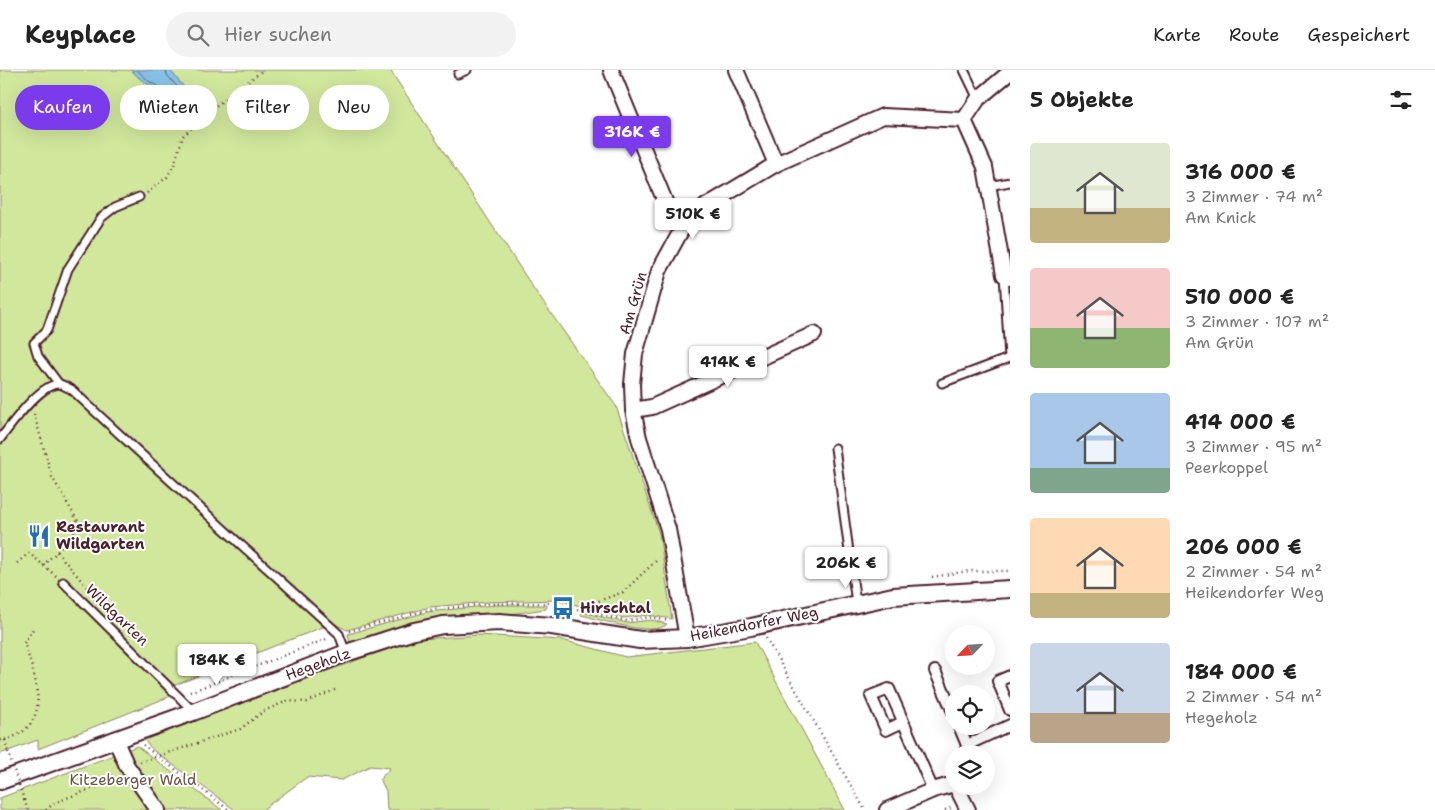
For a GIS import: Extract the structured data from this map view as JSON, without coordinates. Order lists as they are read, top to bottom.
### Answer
{
  "streets": {
    "street": ["Am Grün", "Heikendorfer Weg", "Hegeholz"],
    "lane": ["Wildgarten"]
  },
  "crossings": [
    ["Am Grün", "Heikendorfer Weg"],
    ["Wildgarten", "Hegeholz"],
    ["Heikendorfer Weg", "Hegeholz"]
  ],
  "parks": ["Kitzeberger Wald"],
  "places": {
    "restaurant": ["Restaurant Wildgarten"],
    "bus stop": ["Hirschtal"]
  },
  "north": "bottom left",
  "page": {
    "header": "Keyplace",
    "search": "Hier suchen",
    "nav": ["Karte", "Route", "Gespeichert"],
    "heading": "5 Objekte",
    "chip": [
      "Kaufen",
      "Mieten",
      "Filter",
      "Neu"
    ],
    "price": [
      "316K €",
      "510K €",
      "414K €",
      "206K €",
      "184K €"
    ],
    "list": [
      {
        "name": "316 000 €",
        "note": "3 Zimmer · 74 m² · Am Knick"
      },
      {
        "name": "510 000 €",
        "note": "3 Zimmer · 107 m² · Am Grün"
      },
      {
        "name": "414 000 €",
        "note": "3 Zimmer · 95 m² · Peerkoppel"
      },
      {
        "name": "206 000 €",
        "note": "2 Zimmer · 54 m² · Heikendorfer Weg"
      },
      {
        "name": "184 000 €",
        "note": "2 Zimmer · 54 m² · Hegeholz"
      }
    ]
  }
}
